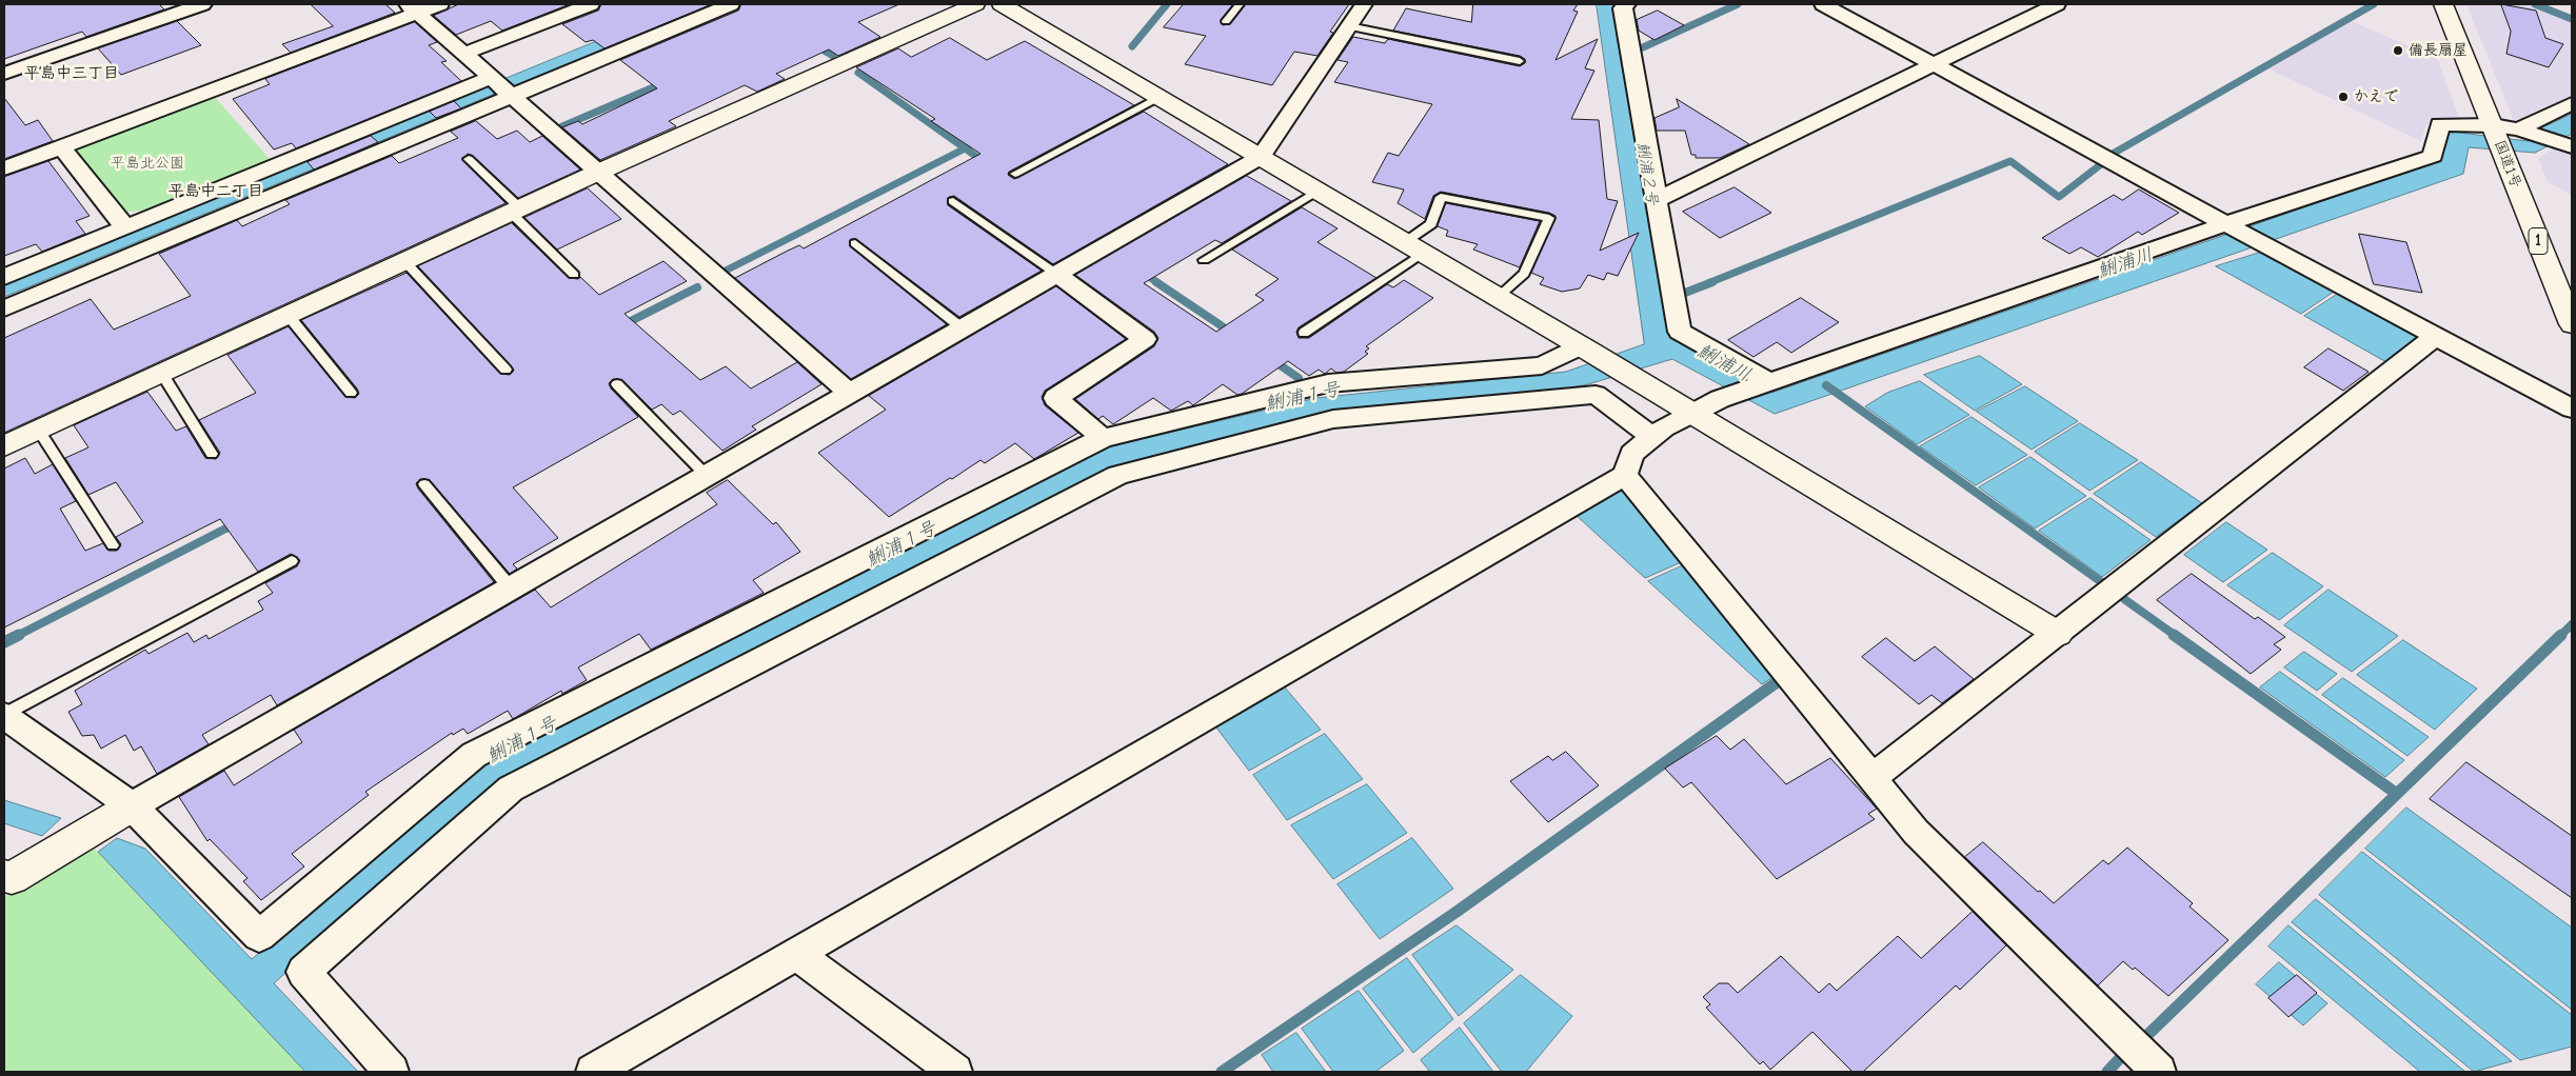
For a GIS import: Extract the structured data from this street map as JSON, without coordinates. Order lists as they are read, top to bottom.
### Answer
{
  "streets": {
    "main road": ["国道1号", "1"]
  },
  "districts": ["平島中三丁目", "平島中二丁目"],
  "water": ["鯏浦２号", "鯏浦川", "鯏浦１号"],
  "parks": ["平島北公園"],
  "places": ["備長扇屋", "かえで"]
}
